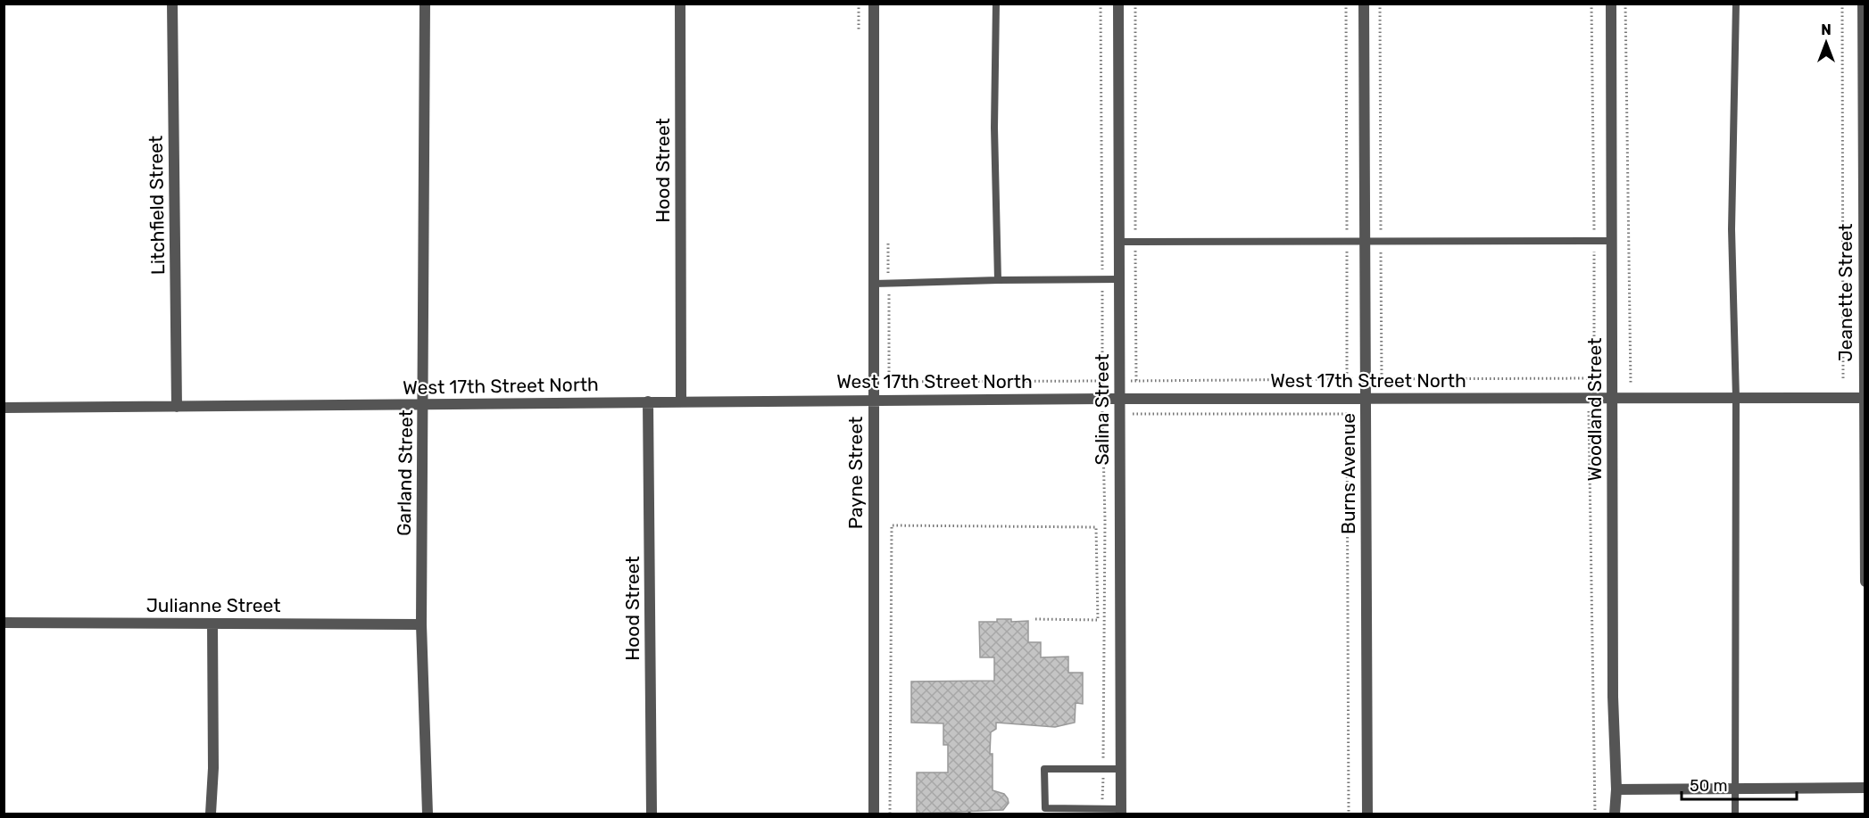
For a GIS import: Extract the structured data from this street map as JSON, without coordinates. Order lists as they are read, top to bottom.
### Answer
{
  "streets": {
    "street": [
      "Hood Street",
      "Litchfield Street",
      "Jeanette Street",
      "West 17th Street North",
      "Salina Street",
      "Woodland Street",
      "Garland Street",
      "Payne Street",
      "Burns Avenue",
      "Julianne Street"
    ]
  },
  "crossings": [
    ["Hood Street", "West 17th Street North"],
    ["Litchfield Street", "West 17th Street North"],
    ["Jeanette Street", "West 17th Street North"],
    ["West 17th Street North", "Salina Street"],
    ["West 17th Street North", "Woodland Street"],
    ["West 17th Street North", "Garland Street"],
    ["West 17th Street North", "Payne Street"],
    ["West 17th Street North", "Burns Avenue"],
    ["Garland Street", "Julianne Street"]
  ],
  "scale_bar": "50 m",
  "north": "top"
}
